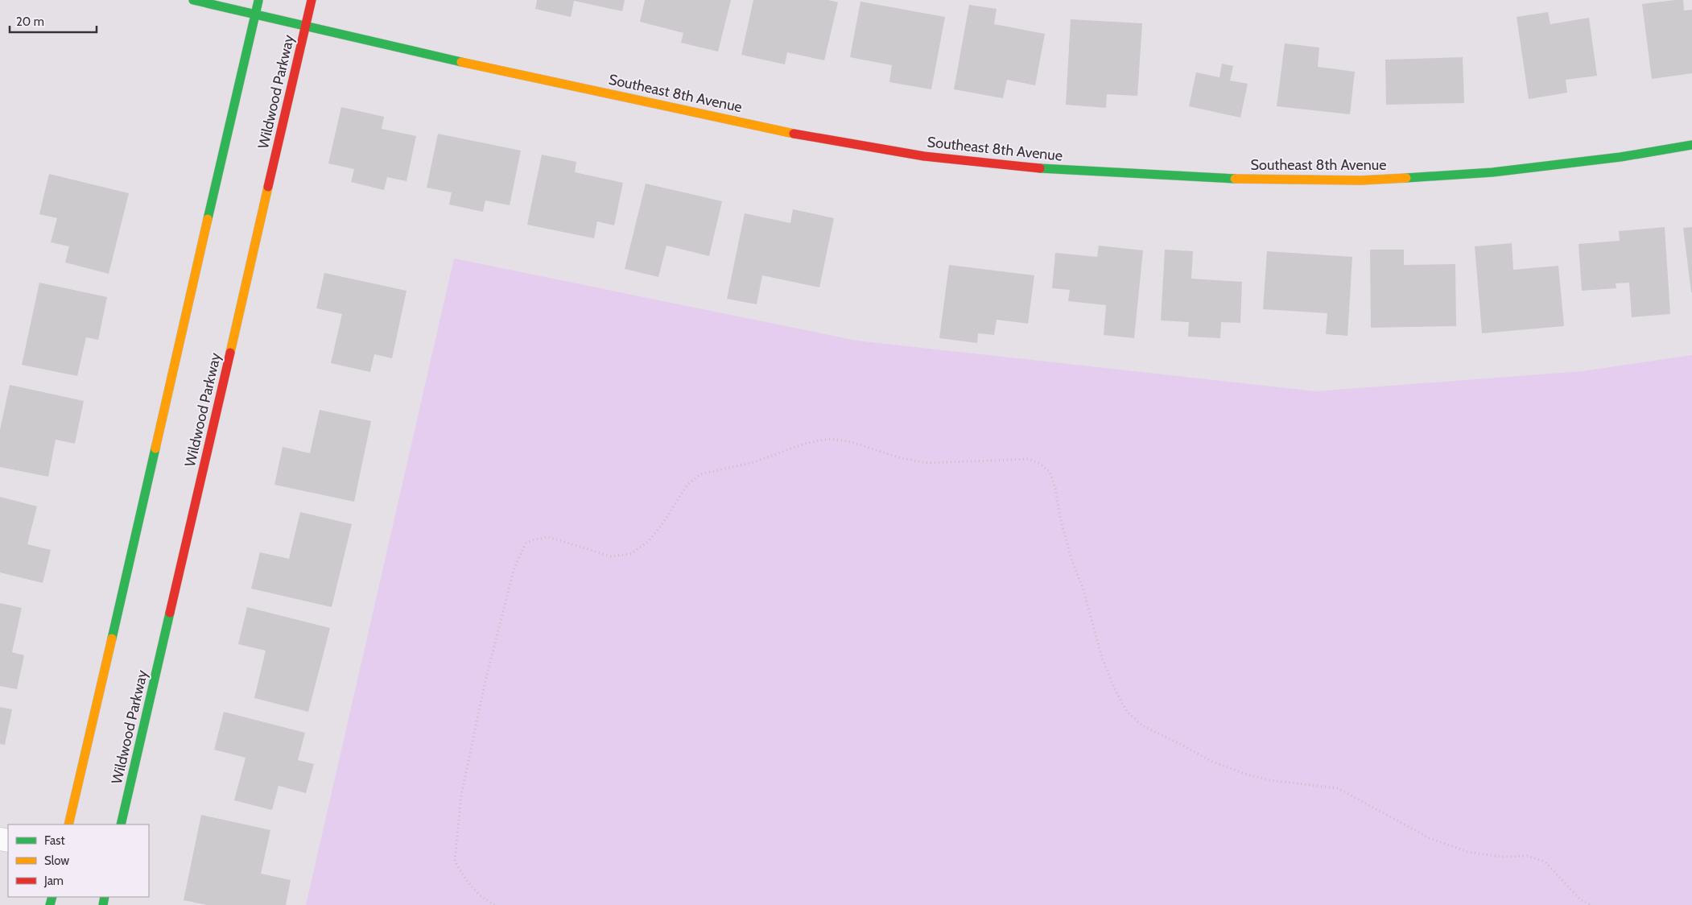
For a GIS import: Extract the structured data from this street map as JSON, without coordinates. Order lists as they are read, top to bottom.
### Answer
{
  "streets": {
    "street": ["Wildwood Parkway", "Southeast 8th Avenue"]
  },
  "crossings": [
    ["Wildwood Parkway", "Southeast 8th Avenue"]
  ],
  "legend": ["Fast", "Slow", "Jam"],
  "scale_bar": "20 m"
}
